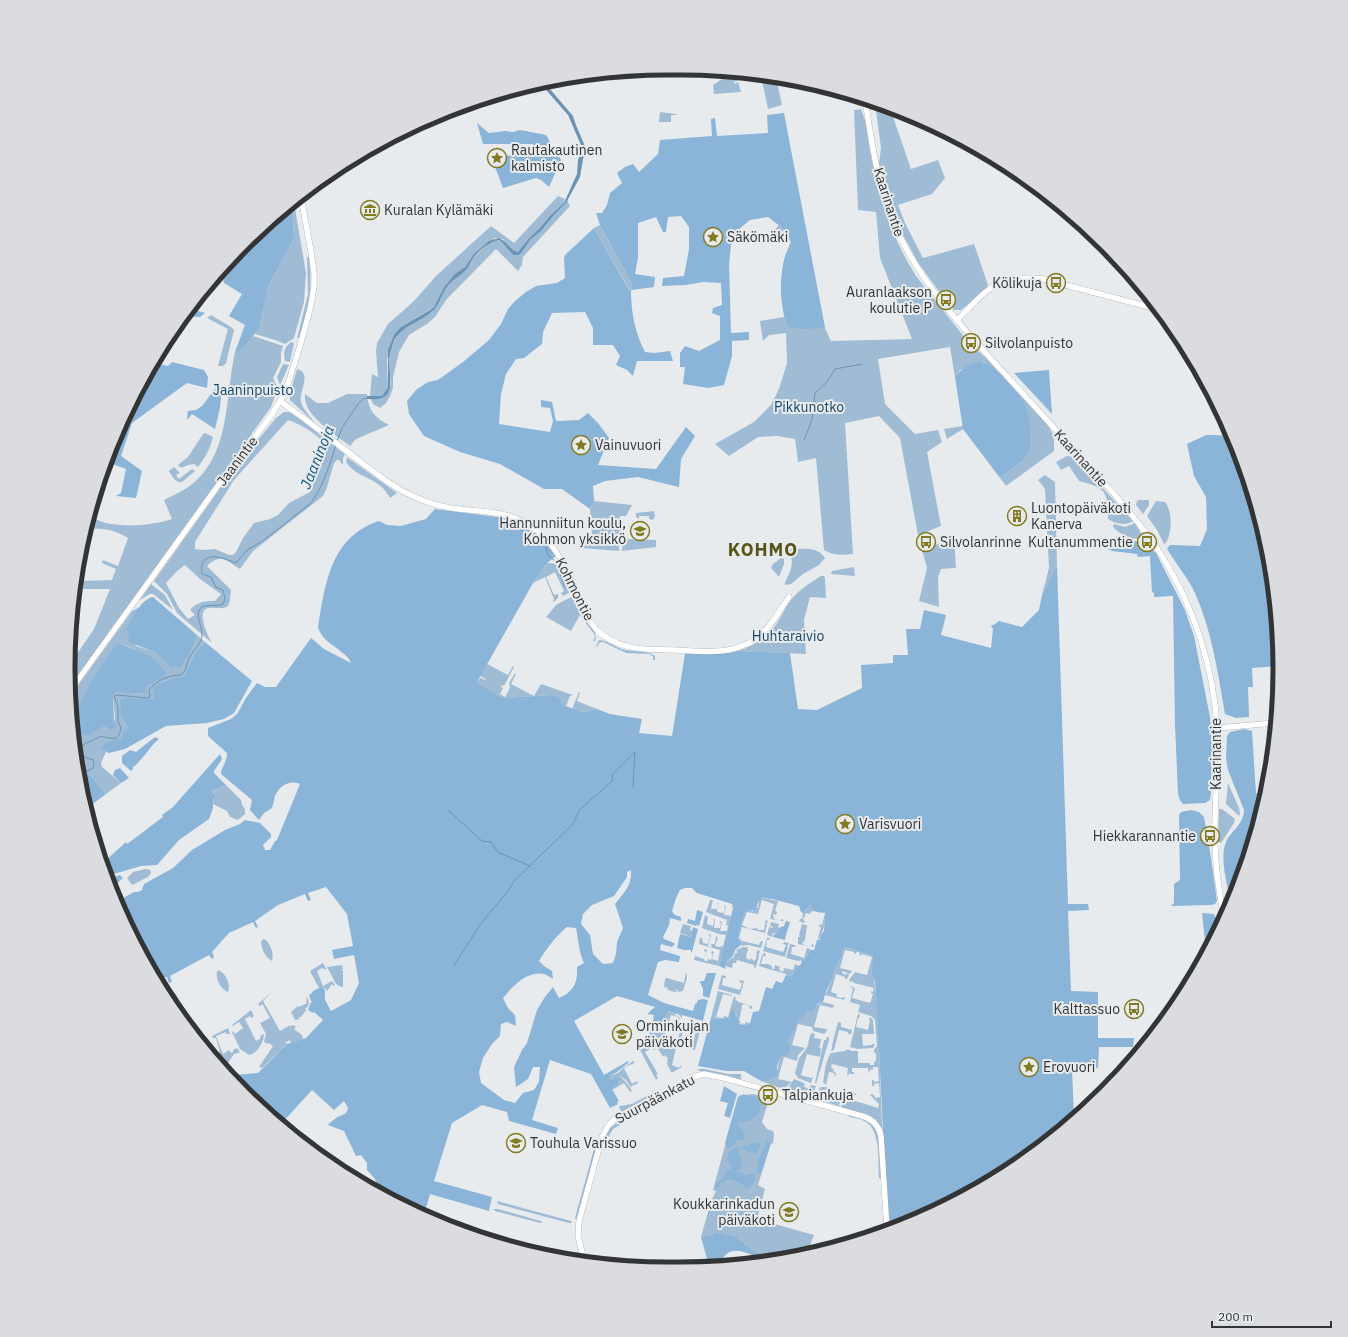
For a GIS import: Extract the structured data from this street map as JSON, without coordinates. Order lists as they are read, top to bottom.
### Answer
{
  "streets": {
    "main road": [
      "Kaarinantie",
      "Jaanintie",
      "Kohmontie",
      "Suurpäänkatu"
    ]
  },
  "crossings": [
    ["Jaanintie", "Kohmontie"]
  ],
  "districts": ["KOHMO"],
  "water": ["Jaaninoja"],
  "parks": ["Jaaninpuisto", "Pikkunotko", "Huhtaraivio"],
  "places": {
    "place": [
      "Rautakautinen kalmisto",
      "Säkömäki",
      "Vainuvuori",
      "Varisvuori",
      "Erovuori"
    ],
    "museum": ["Kuralan Kylämäki"],
    "bus stop": [
      "Kölikuja",
      "Auranlaakson koulutie P",
      "Silvolanpuisto",
      "Silvolanrinne",
      "Kultanummentie",
      "Hiekkarannantie",
      "Kalttassuo",
      "Talpiankuja"
    ],
    "building": ["Luontopäiväkoti Kanerva"],
    "school or university": [
      "Hannunniitun koulu, Kohmon yksikkö",
      "Orminkujan päiväkoti",
      "Touhula Varissuo",
      "Koukkarinkadun päiväkoti"
    ]
  },
  "scale_bar": "200 m"
}
